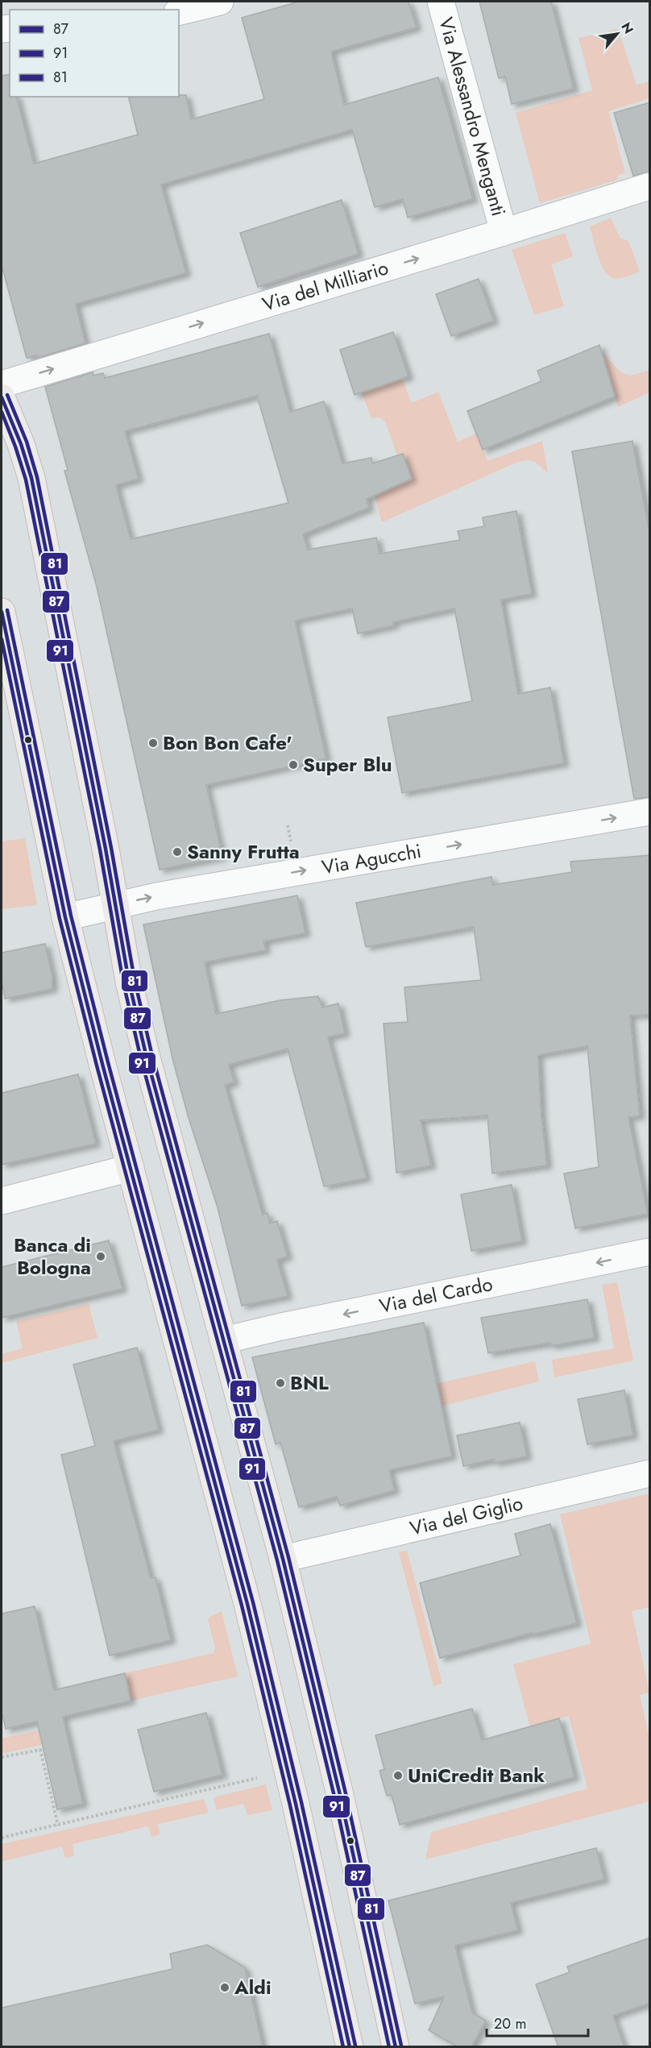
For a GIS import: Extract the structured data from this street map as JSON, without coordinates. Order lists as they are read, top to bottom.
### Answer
{
  "streets": {
    "street": [
      "Via Alessandro Menganti",
      "Via del Milliario",
      "Via Agucchi",
      "Via del Cardo",
      "Via del Giglio"
    ]
  },
  "crossings": [
    ["Via Alessandro Menganti", "Via del Milliario"]
  ],
  "one_way": ["Via del Milliario", "Via Agucchi", "Via del Cardo"],
  "places": [
    "Bon Bon Cafe'",
    "Super Blu",
    "Sanny Frutta",
    "Banca di Bologna",
    "BNL",
    "UniCredit Bank",
    "Aldi"
  ],
  "lines": ["transit line 81", "transit line 87", "transit line 91"],
  "legend": ["87", "91", "81"],
  "scale_bar": "20 m",
  "north": "top right"
}
